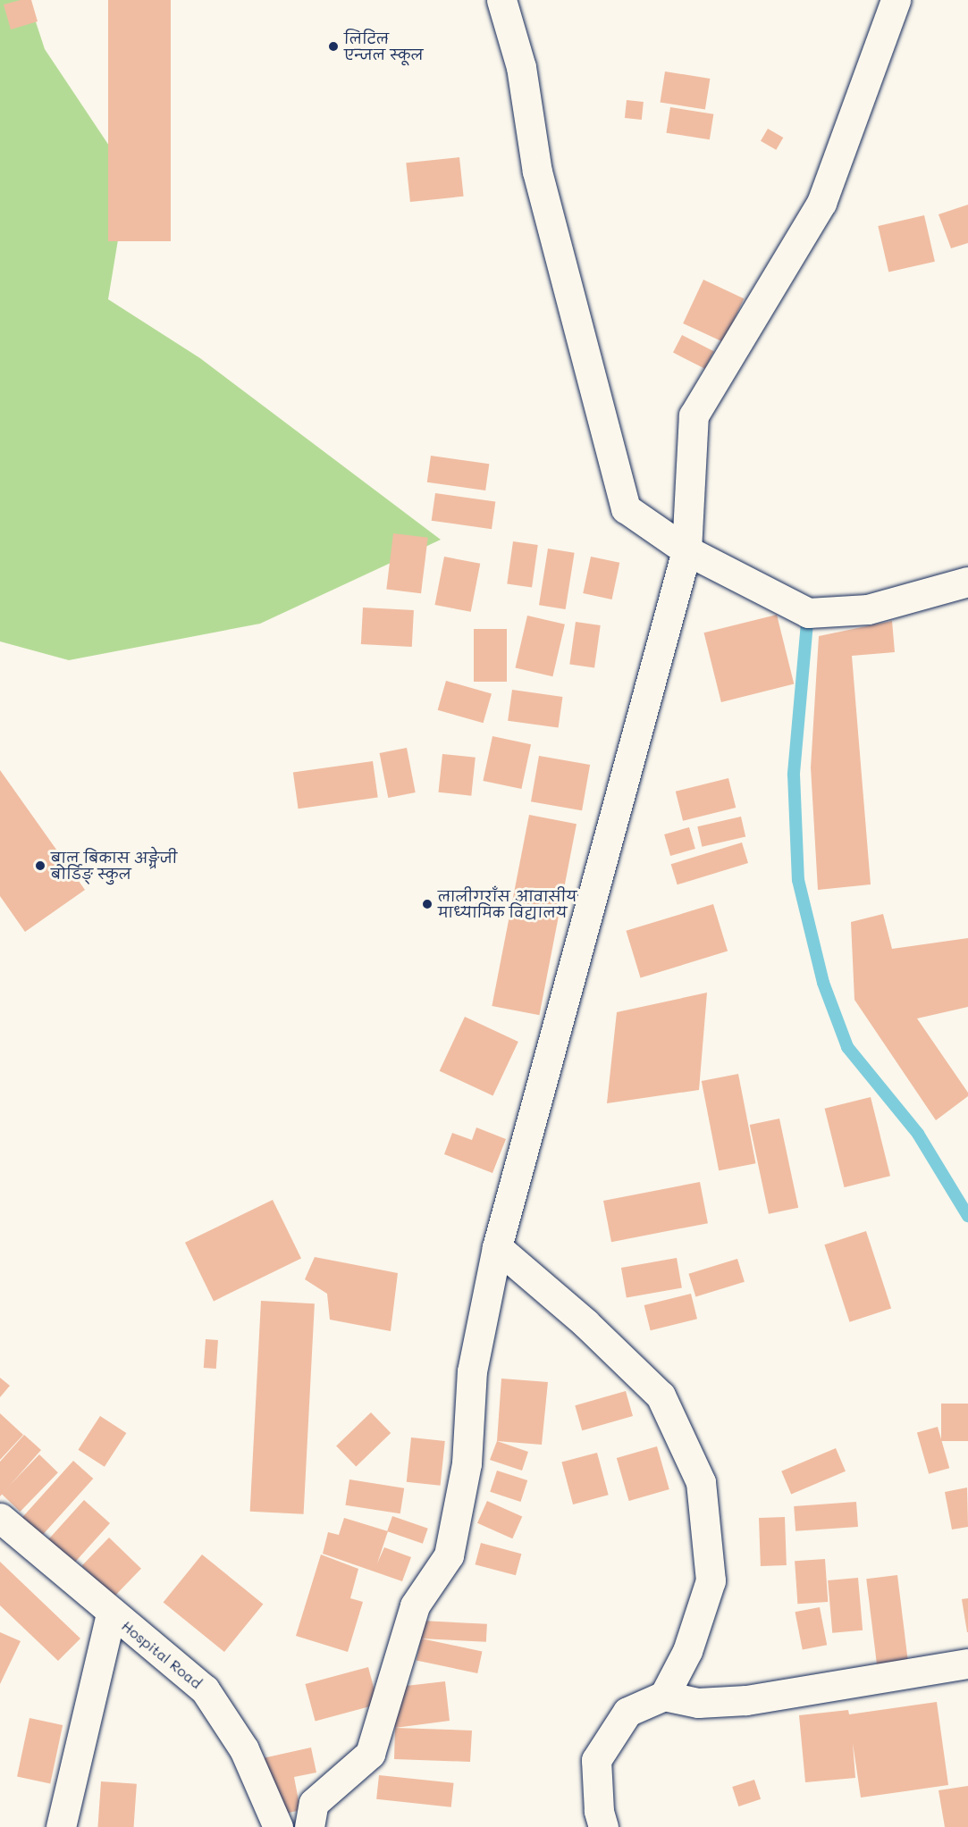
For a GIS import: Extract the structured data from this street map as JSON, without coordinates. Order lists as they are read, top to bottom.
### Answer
{
  "streets": {
    "street": ["Hospital Road"]
  },
  "places": ["लिटिल एन्जल स्कूल", "बाल बिकास अङ्ग्रेजी बोर्डिङ् स्कुल", "लालीगुराँस आवासीय माध्यामिक विद्यालय"]
}
